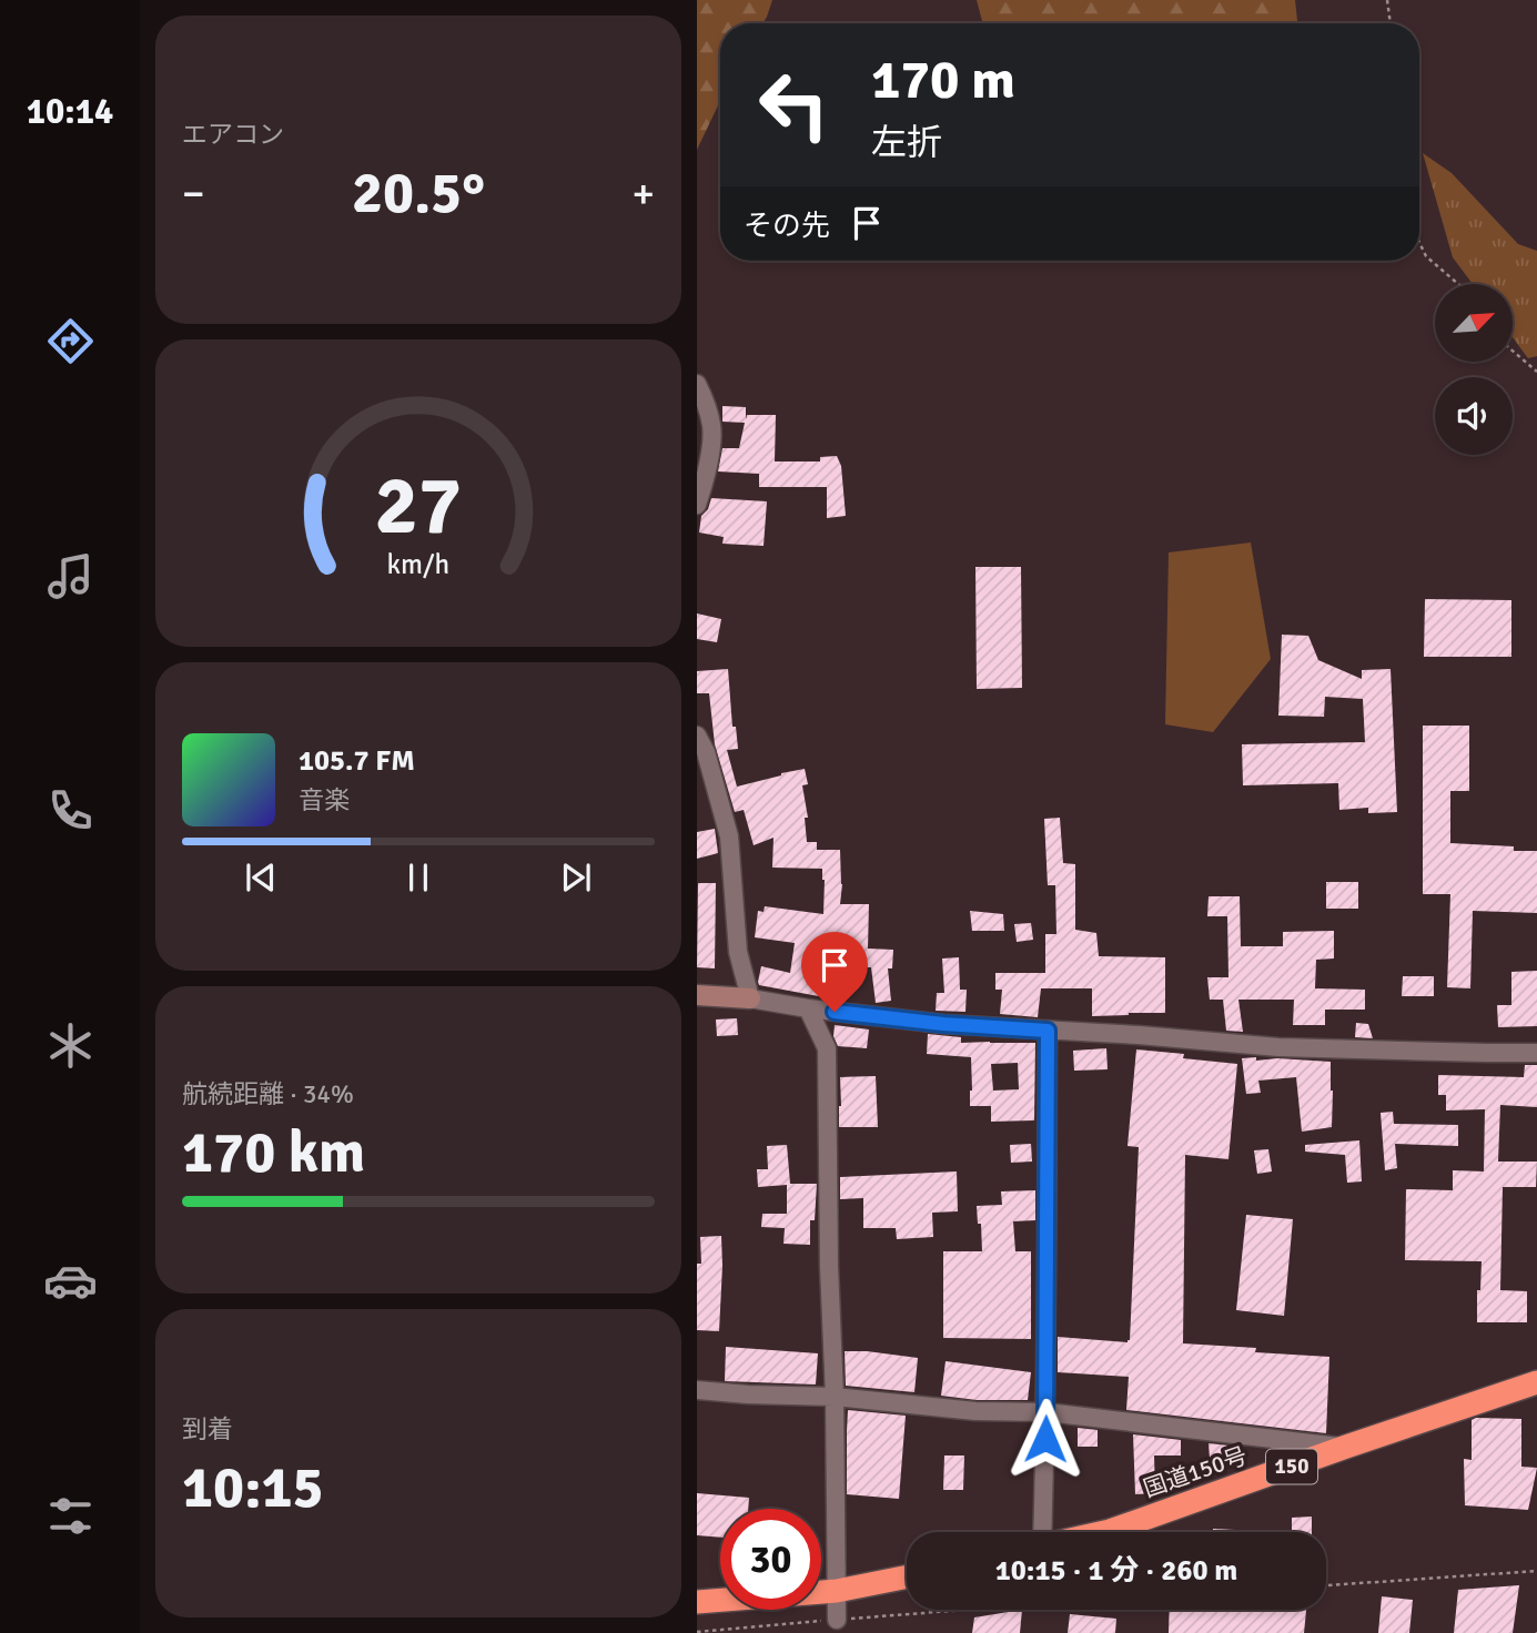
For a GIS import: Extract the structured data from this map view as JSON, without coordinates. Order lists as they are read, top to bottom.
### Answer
{
  "streets": {
    "highway": ["150", "国道150号"]
  },
  "north": "top right",
  "page": {
    "tabs": "10:14",
    "tile": [
      "エアコン",
      ["航続距離 · 34%", "170 km"],
      ["到着", "10:15"]
    ],
    "turn": ["170 m", "左折"],
    "heat": ["−", "20.5°", "+"],
    "then": "その先",
    "song": ["105.7 FM", "音楽"],
    "limit": "30",
    "trip": "10:15 · 1 分 · 260 m",
    "gauge": ["27", "km/h"]
  }
}
